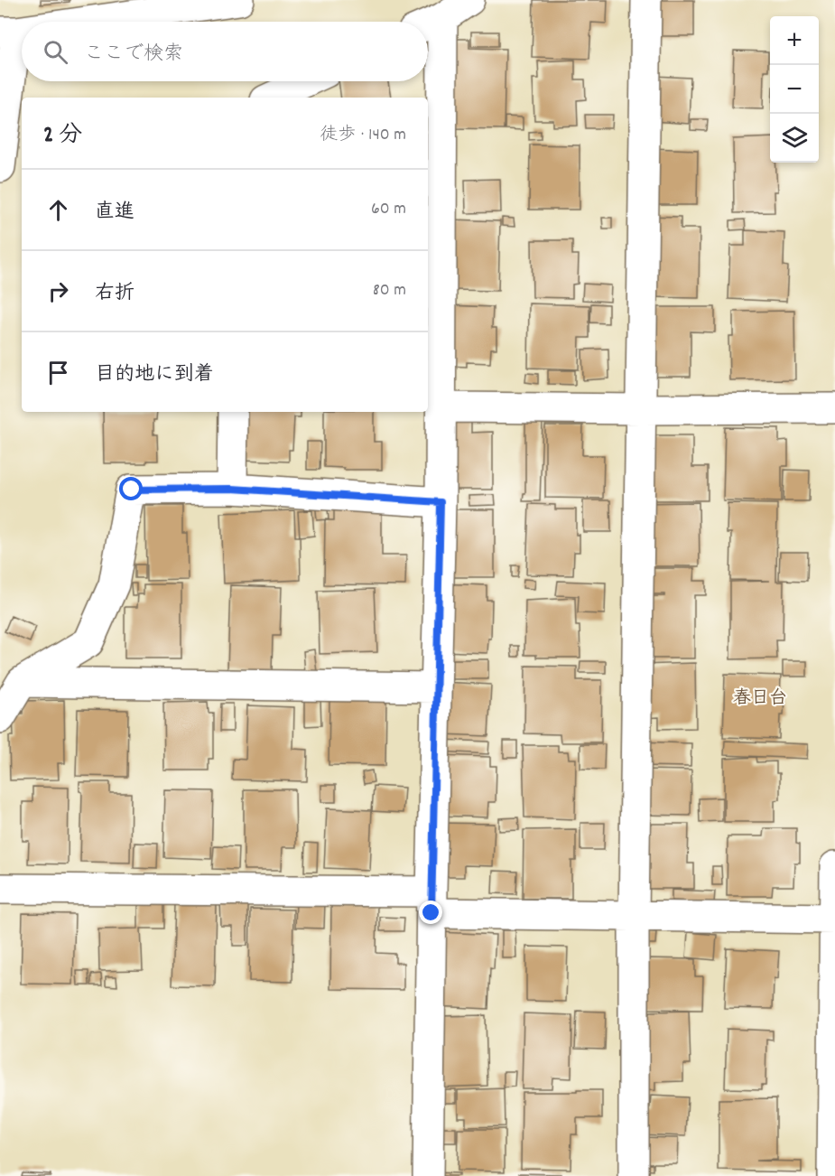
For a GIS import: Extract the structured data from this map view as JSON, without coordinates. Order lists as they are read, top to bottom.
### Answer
{
  "districts": ["春日台"],
  "page": {
    "map_buttons": ["+", "−"],
    "search": "ここで検索",
    "heading": ["2 分", "徒歩 · 140 m"],
    "list": [
      ["直進", "60 m"],
      ["右折", "80 m"],
      "目的地に到着"
    ]
  }
}
